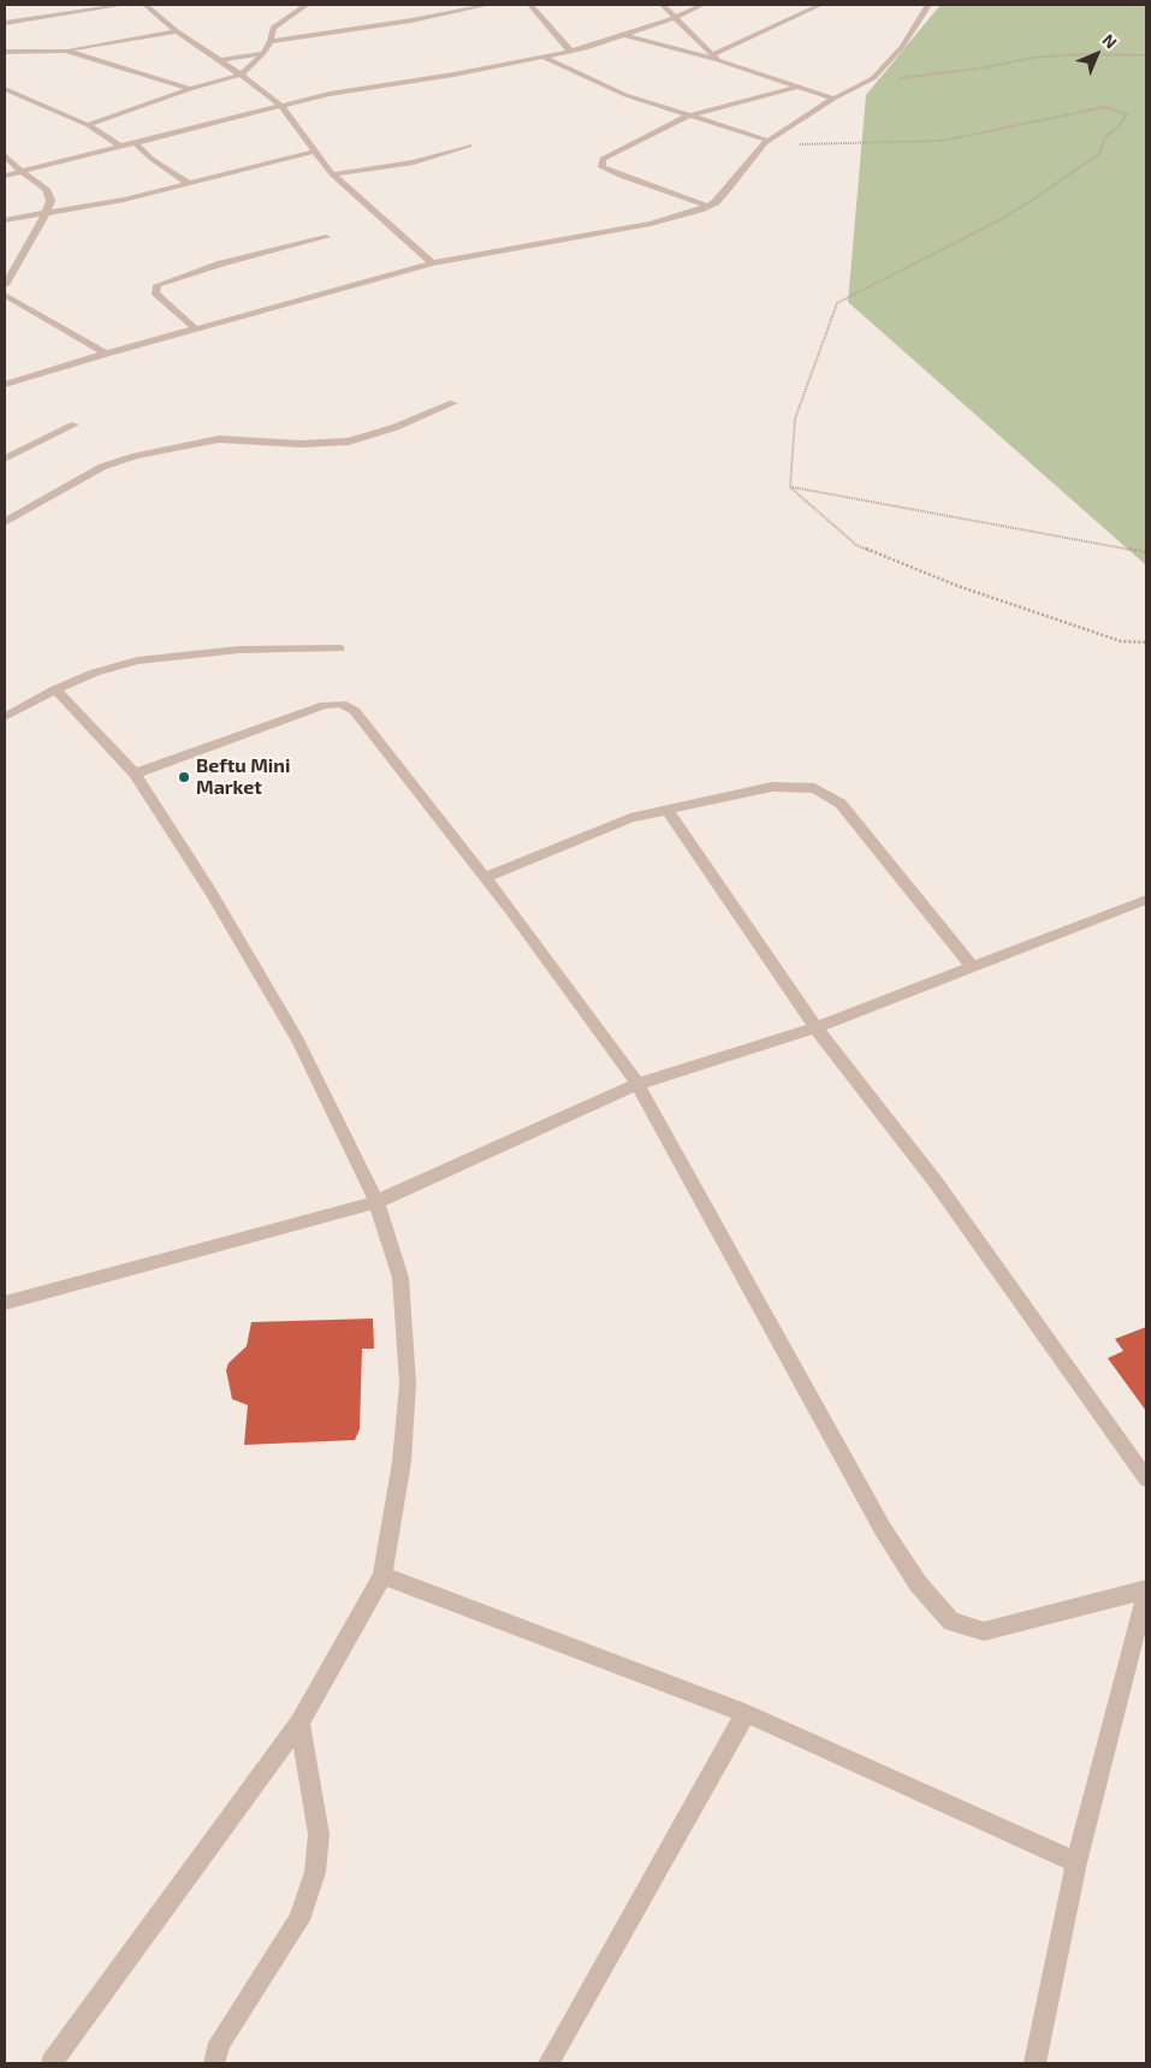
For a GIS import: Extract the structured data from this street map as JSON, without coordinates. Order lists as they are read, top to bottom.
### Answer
{
  "places": ["Beftu Mini Market"],
  "north": "top right"
}
